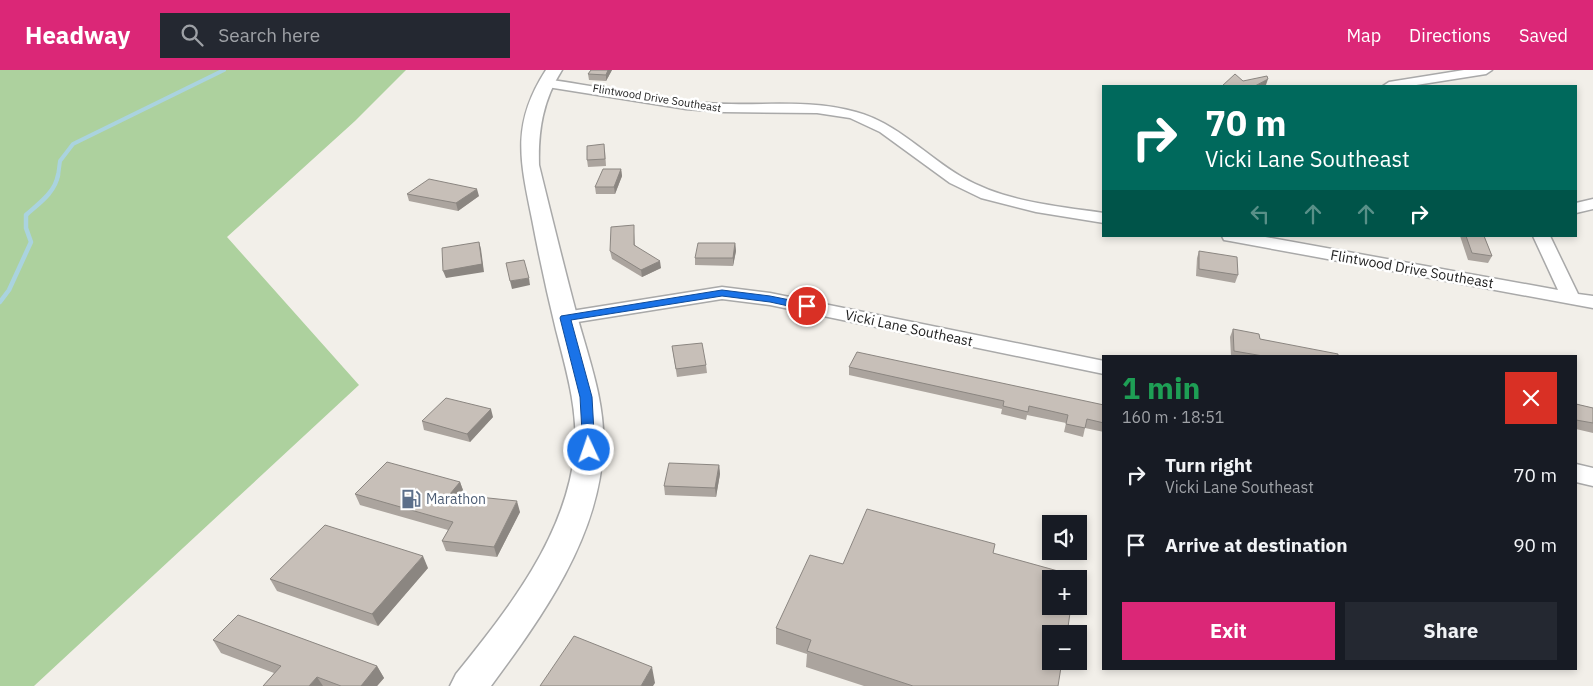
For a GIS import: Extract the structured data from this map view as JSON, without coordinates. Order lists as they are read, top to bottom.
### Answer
{
  "streets": {
    "street": ["Flintwood Drive Southeast", "Vicki Lane Southeast"]
  },
  "places": {
    "fuel station": ["Marathon"]
  },
  "page": {
    "header": "Headway",
    "search": "Search here",
    "nav": ["Map", "Directions", "Saved"],
    "turn": ["70 m", "Vicki Lane Southeast"],
    "heading": ["1 min", "160 m · 18:51"],
    "list": [
      {
        "name": "Turn right",
        "note": "Vicki Lane Southeast",
        "value": "70 m"
      },
      {
        "name": "Arrive at destination",
        "value": "90 m"
      }
    ],
    "map_buttons": ["+", "−"],
    "buttons": ["Exit", "Share"]
  }
}
